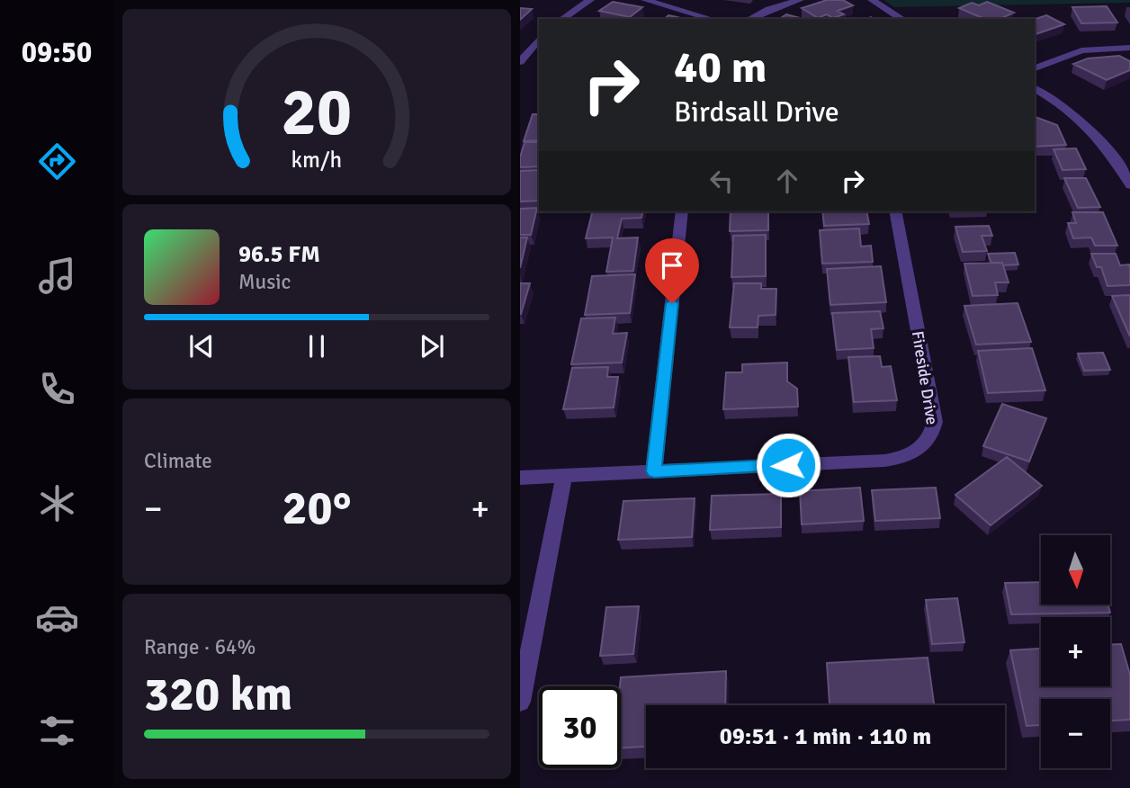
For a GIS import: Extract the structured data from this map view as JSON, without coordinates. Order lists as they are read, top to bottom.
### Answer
{
  "streets": {
    "street": ["Fireside Drive"]
  },
  "north": "bottom",
  "page": {
    "tabs": "09:50",
    "turn": ["40 m", "Birdsall Drive"],
    "song": ["96.5 FM", "Music"],
    "tile": [
      "Climate",
      ["Range · 64%", "320 km"]
    ],
    "heat": ["−", "20°", "+"],
    "map_buttons": ["+", "−"],
    "limit": "30",
    "trip": "09:51 · 1 min · 110 m",
    "gauge": ["20", "km/h"]
  }
}
